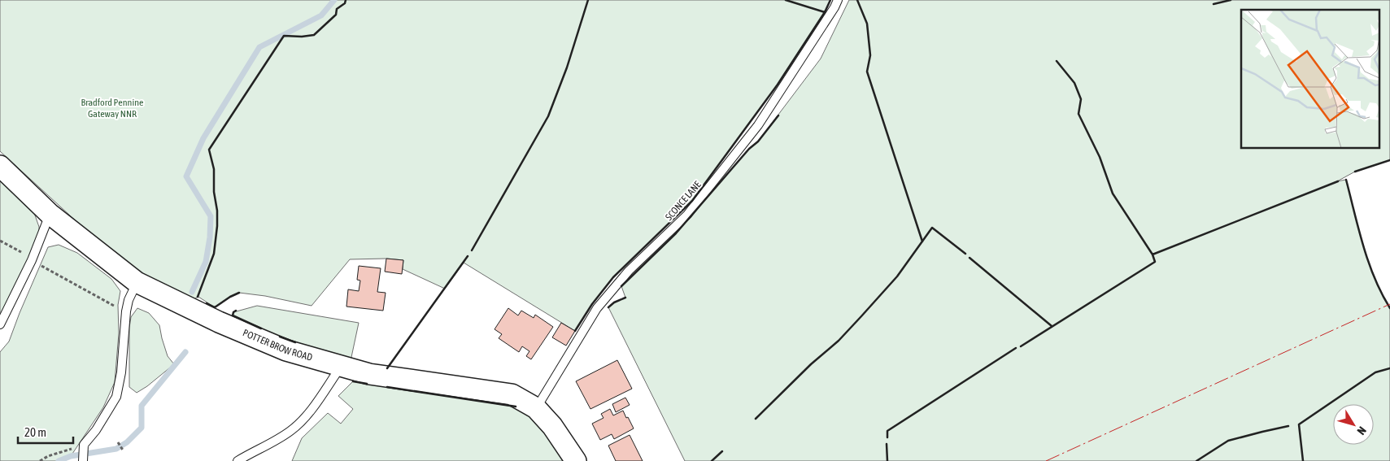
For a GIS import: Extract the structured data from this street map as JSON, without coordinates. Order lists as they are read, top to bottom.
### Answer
{
  "streets": {
    "street": ["POTTER BROW ROAD"],
    "lane": ["SCONCE LANE"]
  },
  "crossings": [
    ["SCONCE LANE", "POTTER BROW ROAD"]
  ],
  "parks": ["Bradford Pennine Gateway NNR"],
  "scale_bar": "20 m",
  "north": "bottom right"
}
